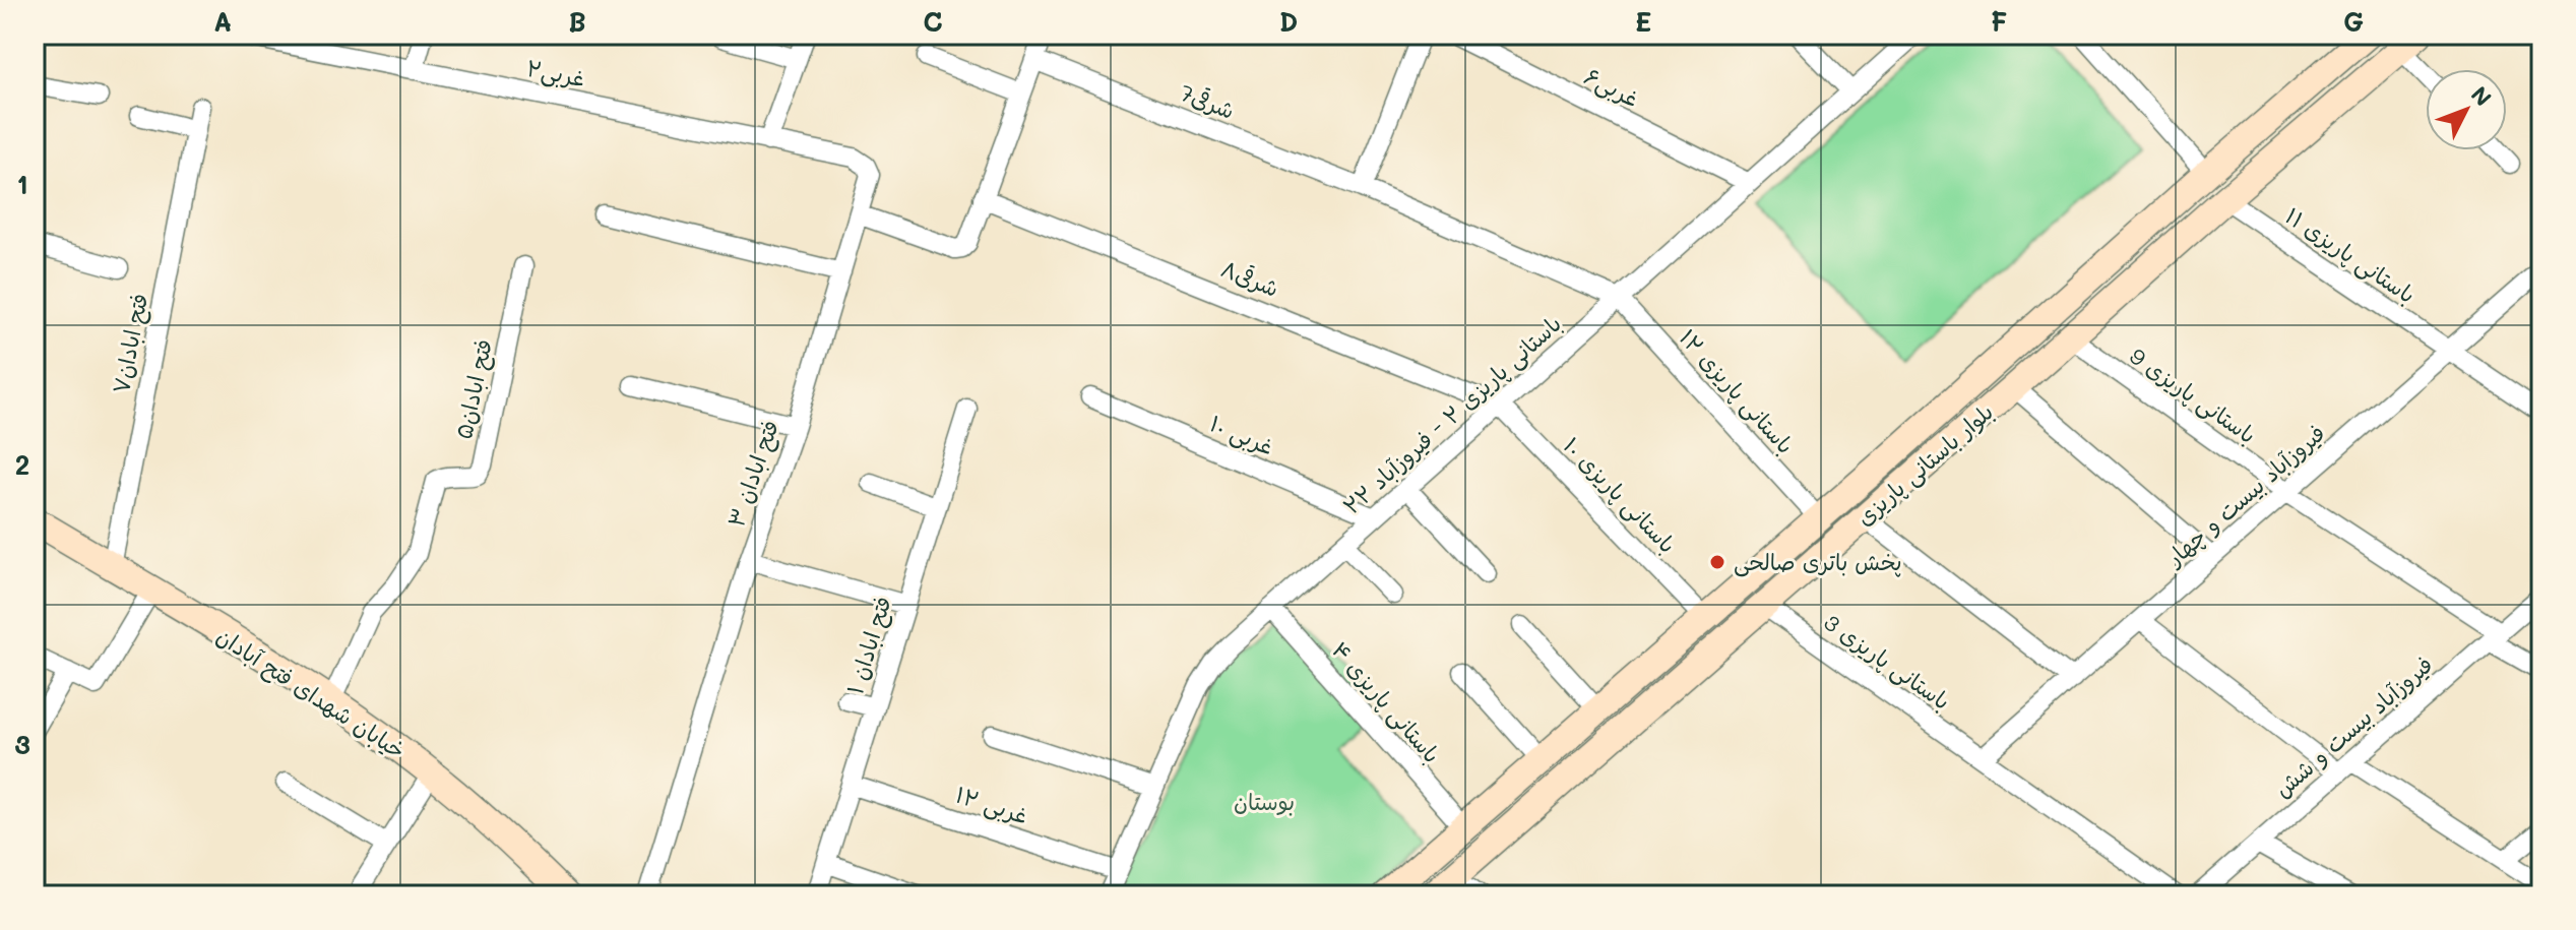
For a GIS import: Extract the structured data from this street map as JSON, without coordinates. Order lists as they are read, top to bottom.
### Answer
{
  "streets": {
    "main road": ["بلوار باستانی پاریزی", "خیابان شهدای فتح آبادان"],
    "street": [
      "غربی۲",
      "غربی۶",
      "شرقی7",
      "باستانی پاریزی ۱۱",
      "شرقی۸",
      "فتح ابادان۷",
      "فتح ابادان۵",
      "باستانی پاریزی ۱۲",
      "باستانی پاریزی 9",
      "باستانی پاریزی ۲ - فیروزآباد ۲۲",
      "غربی ۱۰",
      "فتح ابادان ۳",
      "باستانی پاریزی ۱۰",
      "فیروزآباد بیست و چهار",
      "فتح ابادان ۱",
      "باستانی پاریزی 3",
      "باستانی پاریزی ۴",
      "فیروزآباد بیست و شش",
      "غربی ۱۲"
    ]
  },
  "crossings": [
    ["غربی۲", "فتح ابادان ۳"],
    ["غربی۶", "باستانی پاریزی ۲ - فیروزآباد ۲۲"],
    ["شرقی7", "باستانی پاریزی ۱۲"],
    ["شرقی7", "باستانی پاریزی ۲ - فیروزآباد ۲۲"],
    ["باستانی پاریزی ۱۱", "بلوار باستانی پاریزی"],
    ["باستانی پاریزی ۱۱", "فیروزآباد بیست و چهار"],
    ["شرقی۸", "باستانی پاریزی ۲ - فیروزآباد ۲۲"],
    ["شرقی۸", "باستانی پاریزی ۱۰"],
    ["فتح ابادان۷", "خیابان شهدای فتح آبادان"],
    ["فتح ابادان۵", "خیابان شهدای فتح آبادان"],
    ["باستانی پاریزی ۱۲", "باستانی پاریزی ۲ - فیروزآباد ۲۲"],
    ["باستانی پاریزی ۱۲", "بلوار باستانی پاریزی"],
    ["باستانی پاریزی 9", "بلوار باستانی پاریزی"],
    ["باستانی پاریزی 9", "فیروزآباد بیست و چهار"],
    ["باستانی پاریزی 9", "فیروزآباد بیست و شش"],
    ["باستانی پاریزی ۲ - فیروزآباد ۲۲", "غربی ۱۰"],
    ["باستانی پاریزی ۲ - فیروزآباد ۲۲", "باستانی پاریزی ۱۰"],
    ["باستانی پاریزی ۲ - فیروزآباد ۲۲", "باستانی پاریزی ۴"],
    ["باستانی پاریزی ۲ - فیروزآباد ۲۲", "غربی ۱۲"],
    ["بلوار باستانی پاریزی", "باستانی پاریزی ۱۰"],
    ["بلوار باستانی پاریزی", "باستانی پاریزی 3"],
    ["بلوار باستانی پاریزی", "باستانی پاریزی ۴"],
    ["فیروزآباد بیست و چهار", "باستانی پاریزی 3"],
    ["فتح ابادان ۱", "غربی ۱۲"]
  ],
  "parks": ["بوستان"],
  "places": ["پخش باتری صالحی"],
  "north": "top right",
  "grid": {
    "columns": [
      "A",
      "B",
      "C",
      "D",
      "E",
      "F",
      "G"
    ],
    "rows": ["1", "2", "3"]
  }
}
